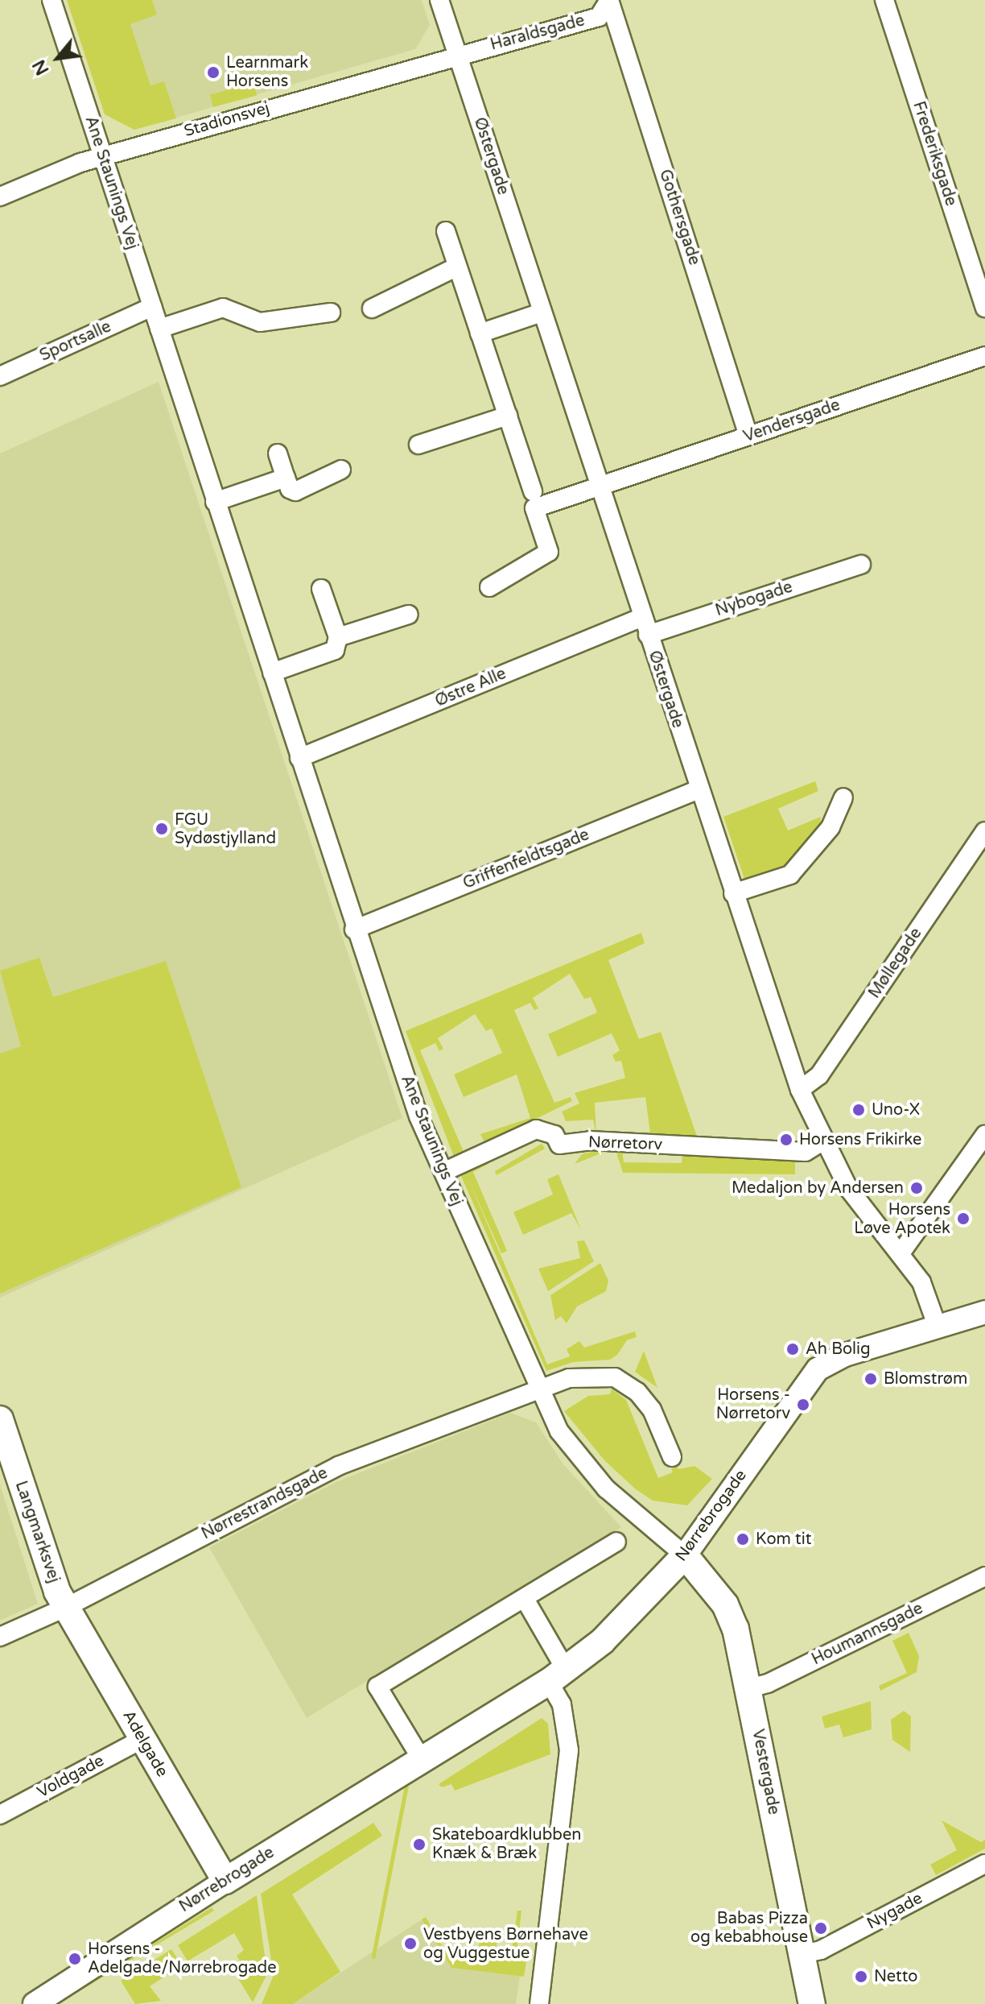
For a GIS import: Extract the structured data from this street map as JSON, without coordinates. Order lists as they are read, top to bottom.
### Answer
{
  "streets": {
    "main road": [
      "Nørrebrogade",
      "Langmarksvej",
      "Adelgade",
      "Vestergade"
    ],
    "street": [
      "Haraldsgade",
      "Stadionsvej",
      "Frederiksgade",
      "Østergade",
      "Ane Staunings Vej",
      "Gothersgade",
      "Sportsalle",
      "Vendersgade",
      "Nybogade",
      "Østre Alle",
      "Griffenfeldtsgade",
      "Møllegade",
      "Nørretorv",
      "Nørrestrandsgade",
      "Houmannsgade",
      "Voldgade",
      "Nygade"
    ]
  },
  "crossings": [
    ["Haraldsgade", "Stadionsvej"],
    ["Haraldsgade", "Østergade"],
    ["Haraldsgade", "Gothersgade"],
    ["Stadionsvej", "Østergade"],
    ["Stadionsvej", "Ane Staunings Vej"],
    ["Østergade", "Vendersgade"],
    ["Østergade", "Nybogade"],
    ["Østergade", "Østre Alle"],
    ["Østergade", "Griffenfeldtsgade"],
    ["Østergade", "Møllegade"],
    ["Ane Staunings Vej", "Sportsalle"],
    ["Ane Staunings Vej", "Østre Alle"],
    ["Ane Staunings Vej", "Griffenfeldtsgade"],
    ["Ane Staunings Vej", "Nørretorv"],
    ["Ane Staunings Vej", "Nørrestrandsgade"],
    ["Ane Staunings Vej", "Nørrebrogade"],
    ["Ane Staunings Vej", "Vestergade"],
    ["Gothersgade", "Vendersgade"],
    ["Nørrestrandsgade", "Langmarksvej"],
    ["Nørrestrandsgade", "Adelgade"],
    ["Nørrebrogade", "Adelgade"],
    ["Nørrebrogade", "Vestergade"],
    ["Langmarksvej", "Adelgade"],
    ["Houmannsgade", "Vestergade"],
    ["Adelgade", "Voldgade"],
    ["Vestergade", "Nygade"]
  ],
  "places": [
    "Learnmark Horsens",
    "FGU Sydøstjylland",
    "Uno-X",
    "Horsens Frikirke",
    "Medaljon by Andersen",
    "Horsens Løve Apotek",
    "Ah Bolig",
    "Blomstrøm",
    "Horsens - Nørretorv",
    "Kom tit",
    "Skateboardklubben Knæk & Bræk",
    "Babas Pizza og kebabhouse",
    "Vestbyens Børnehave og Vuggestue",
    "Horsens - Adelgade/Nørrebrogade",
    "Netto"
  ],
  "north": "bottom left"
}
